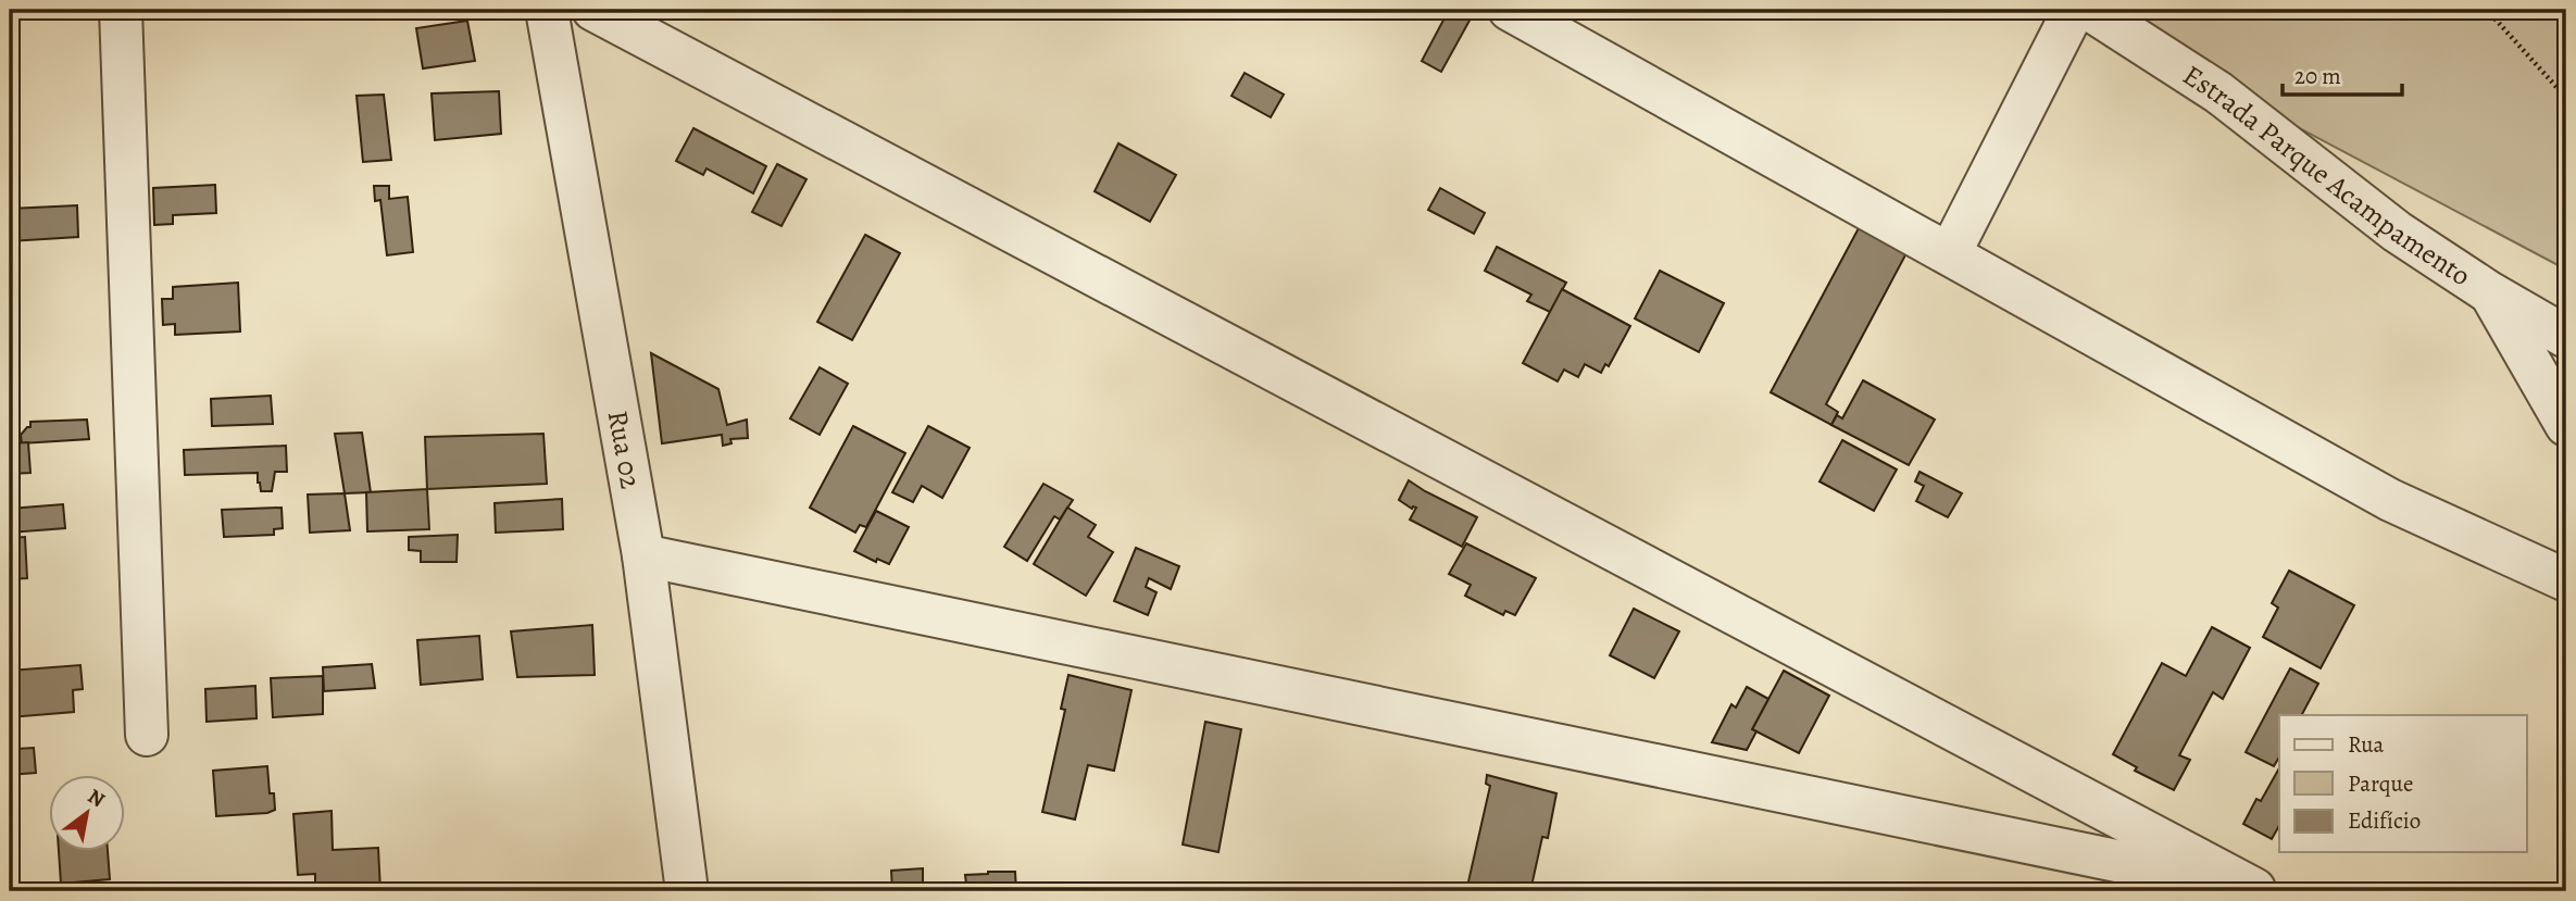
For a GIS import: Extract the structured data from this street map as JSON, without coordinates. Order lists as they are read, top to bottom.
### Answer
{
  "streets": {
    "street": ["Estrada Parque Acampamento", "Rua 02"]
  },
  "legend": ["Rua", "Parque", "Edifício"],
  "scale_bar": "20 m",
  "north": "top right"
}
